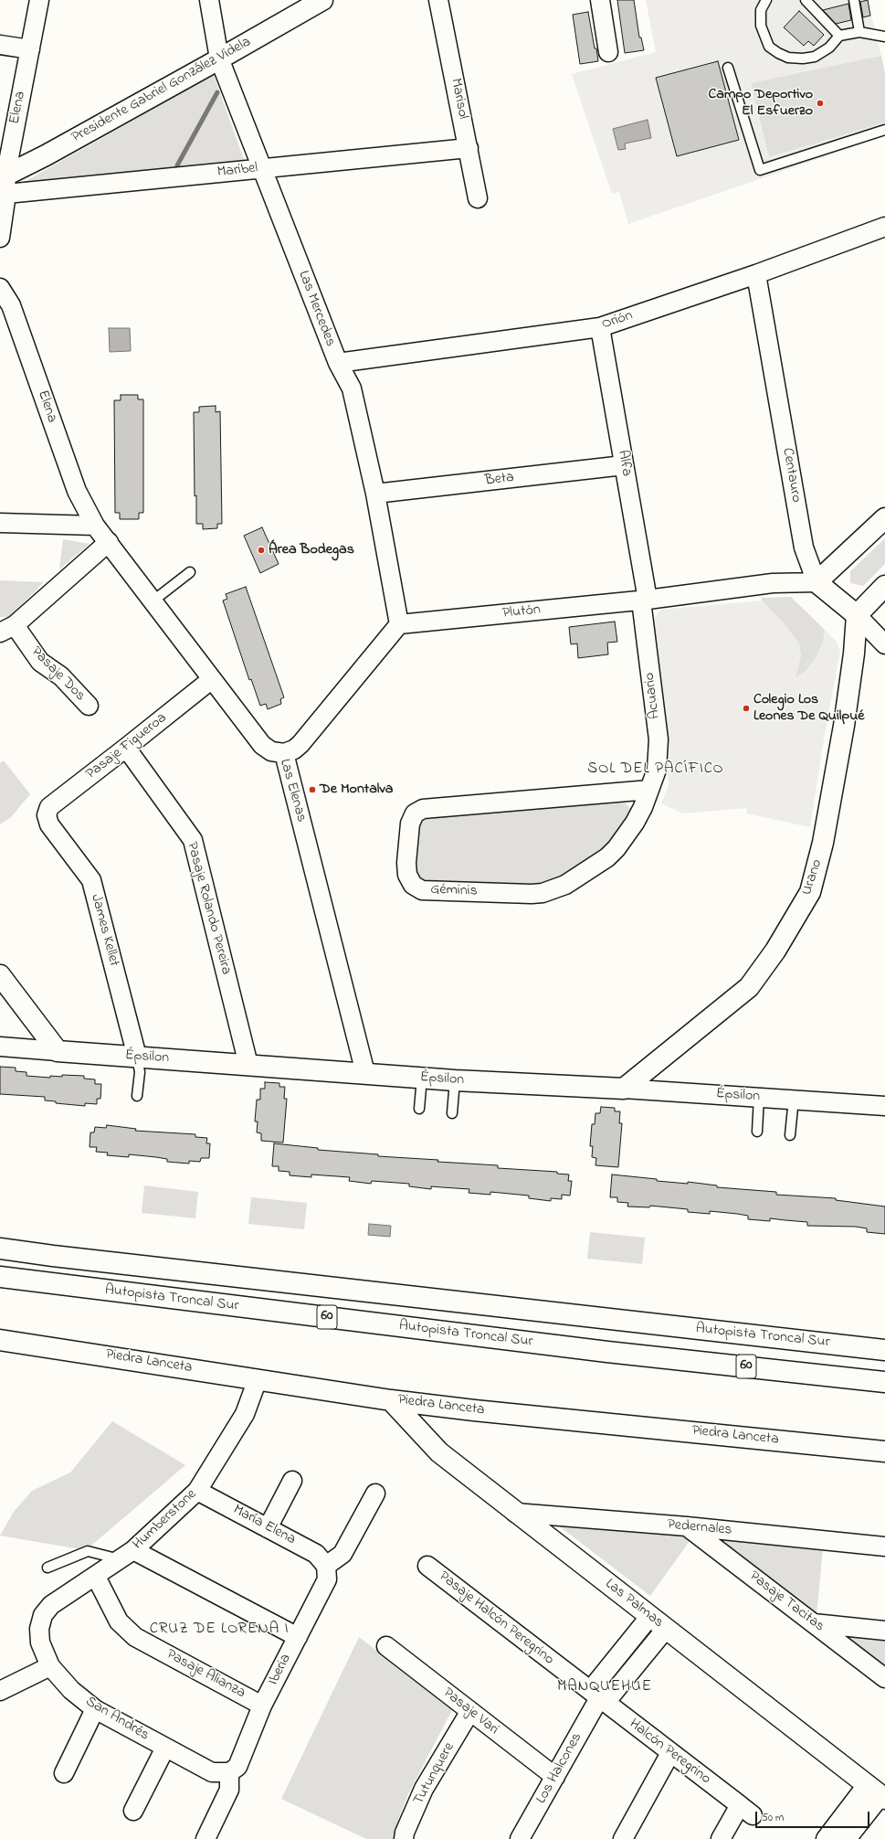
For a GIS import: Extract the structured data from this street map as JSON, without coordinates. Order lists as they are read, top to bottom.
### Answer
{
  "streets": {
    "main road": [
      "Presidente Gabriel González Videla",
      "Urano",
      "Épsilon",
      "Autopista Troncal Sur",
      "60",
      "Piedra Lanceta",
      "Las Palmas"
    ],
    "street": [
      "Marisol",
      "Elena",
      "Maribel",
      "Las Mercedes",
      "Orión",
      "Alfa",
      "Centauro",
      "Beta",
      "Plutón",
      "Pasaje Dos",
      "Acuario",
      "Pasaje Figueroa",
      "Las Elenas",
      "Géminis",
      "Pasaje Rolando Pereira",
      "James Kellet",
      "Humberstone",
      "María Elena",
      "Pedernales",
      "Pasaje Tacitas",
      "Pasaje Halcón Peregrino",
      "Iberia",
      "Pasaje Alianza",
      "Pasaje Vari",
      "San Andrés",
      "Halcón Peregrino",
      "Los Halcones",
      "Tutunquere"
    ]
  },
  "crossings": [
    ["Presidente Gabriel González Videla", "Elena"],
    ["Presidente Gabriel González Videla", "Maribel"],
    ["Presidente Gabriel González Videla", "Las Mercedes"],
    ["Marisol", "Maribel"],
    ["Elena", "Maribel"],
    ["Elena", "Las Elenas"],
    ["Maribel", "Las Mercedes"],
    ["Las Mercedes", "Orión"],
    ["Las Mercedes", "Beta"],
    ["Las Mercedes", "Plutón"],
    ["Orión", "Alfa"],
    ["Orión", "Centauro"],
    ["Alfa", "Beta"],
    ["Alfa", "Plutón"],
    ["Alfa", "Acuario"],
    ["Centauro", "Plutón"],
    ["Plutón", "Acuario"],
    ["Acuario", "Géminis"],
    ["Pasaje Figueroa", "Las Elenas"],
    ["Pasaje Figueroa", "Pasaje Rolando Pereira"],
    ["Pasaje Figueroa", "James Kellet"],
    ["Las Elenas", "Épsilon"],
    ["Urano", "Épsilon"],
    ["Pasaje Rolando Pereira", "Épsilon"],
    ["James Kellet", "Épsilon"],
    ["Piedra Lanceta", "Humberstone"],
    ["Piedra Lanceta", "Las Palmas"],
    ["Humberstone", "María Elena"],
    ["Humberstone", "Pasaje Alianza"],
    ["Humberstone", "San Andrés"],
    ["María Elena", "Iberia"],
    ["Pedernales", "Pasaje Tacitas"],
    ["Pedernales", "Las Palmas"],
    ["Pasaje Halcón Peregrino", "Halcón Peregrino"],
    ["Pasaje Halcón Peregrino", "Los Halcones"],
    ["Iberia", "Pasaje Alianza"],
    ["Iberia", "San Andrés"],
    ["Pasaje Vari", "Los Halcones"],
    ["Pasaje Vari", "Tutunquere"],
    ["Halcón Peregrino", "Los Halcones"]
  ],
  "districts": ["SOL DEL PACÍFICO", "CRUZ DE LORENA I", "MANQUEHUE"],
  "places": [
    "Campo Deportivo El Esfuerzo",
    "Área Bodegas",
    "Colegio Los Leones De Quilpué",
    "De Montalva"
  ],
  "scale_bar": "50 m"
}
